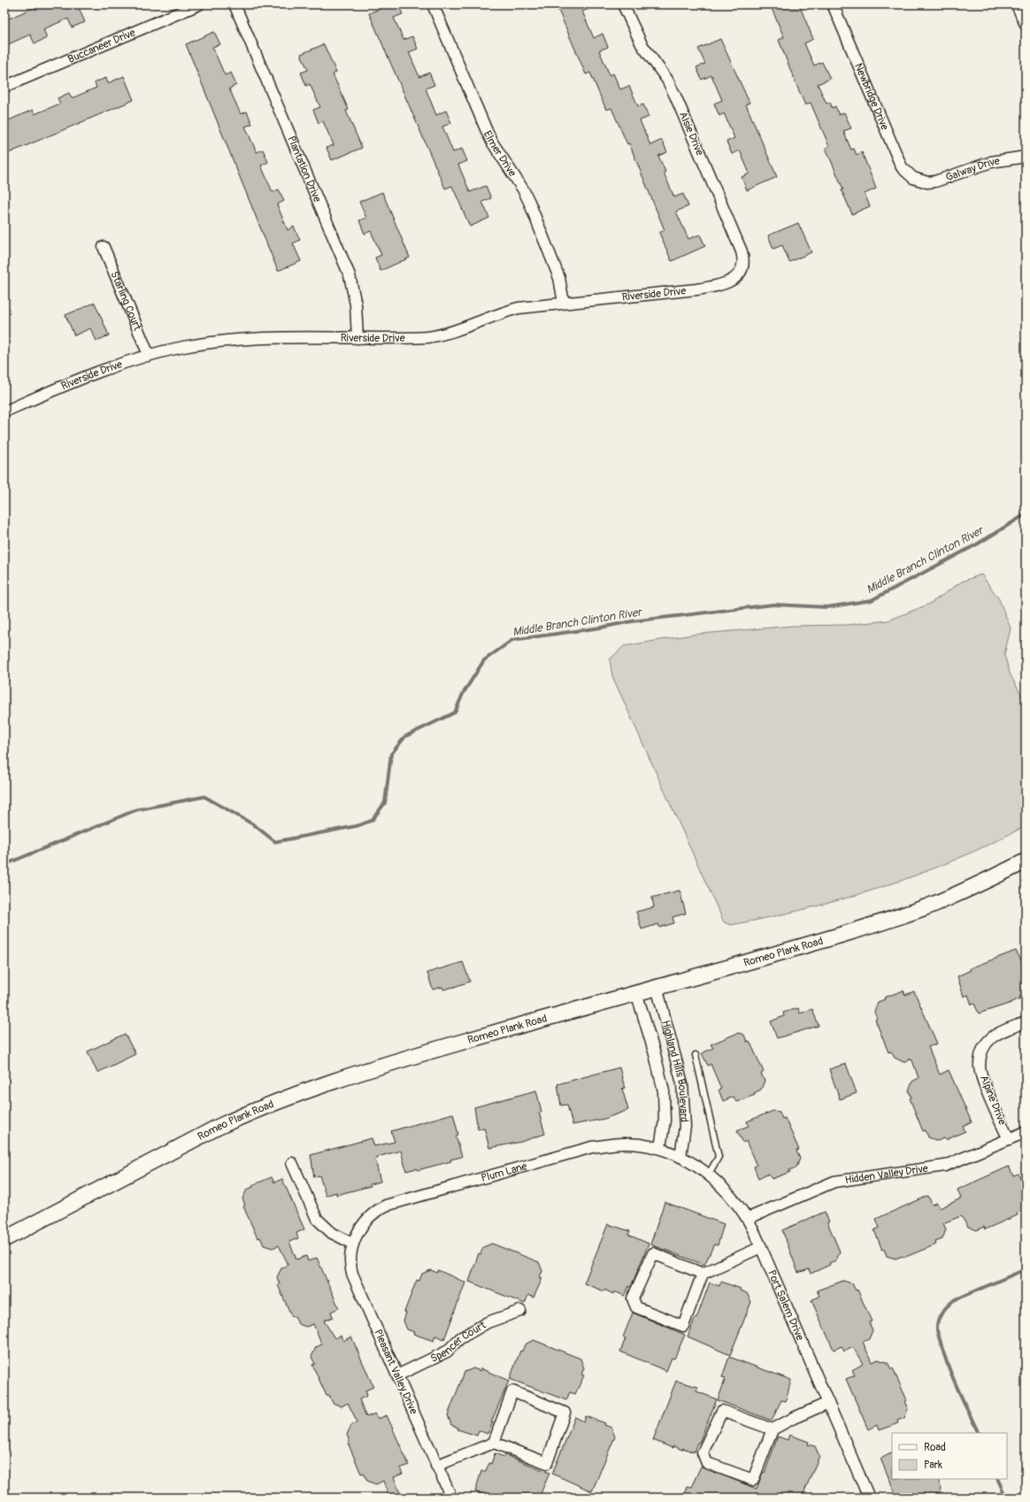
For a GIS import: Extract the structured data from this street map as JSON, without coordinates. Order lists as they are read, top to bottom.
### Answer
{
  "streets": {
    "main road": ["Romeo Plank Road"],
    "street": [
      "Buccaneer Drive",
      "Newbridge Drive",
      "Alsie Drive",
      "Elmer Drive",
      "Plantation Drive",
      "Galway Drive",
      "Riverside Drive",
      "Starling Court",
      "Highland Hills Boulevard",
      "Alpine Drive",
      "Plum Lane",
      "Hidden Valley Drive",
      "Port Salem Drive",
      "Spencer Court",
      "Pleasant Valley Drive"
    ]
  },
  "crossings": [
    ["Newbridge Drive", "Galway Drive"],
    ["Alsie Drive", "Riverside Drive"],
    ["Elmer Drive", "Riverside Drive"],
    ["Plantation Drive", "Riverside Drive"],
    ["Riverside Drive", "Starling Court"],
    ["Romeo Plank Road", "Highland Hills Boulevard"],
    ["Highland Hills Boulevard", "Plum Lane"],
    ["Highland Hills Boulevard", "Port Salem Drive"],
    ["Alpine Drive", "Hidden Valley Drive"],
    ["Plum Lane", "Port Salem Drive"],
    ["Plum Lane", "Pleasant Valley Drive"],
    ["Hidden Valley Drive", "Port Salem Drive"],
    ["Spencer Court", "Pleasant Valley Drive"]
  ],
  "water": ["Middle Branch Clinton River"],
  "legend": ["Road", "Park"]
}
